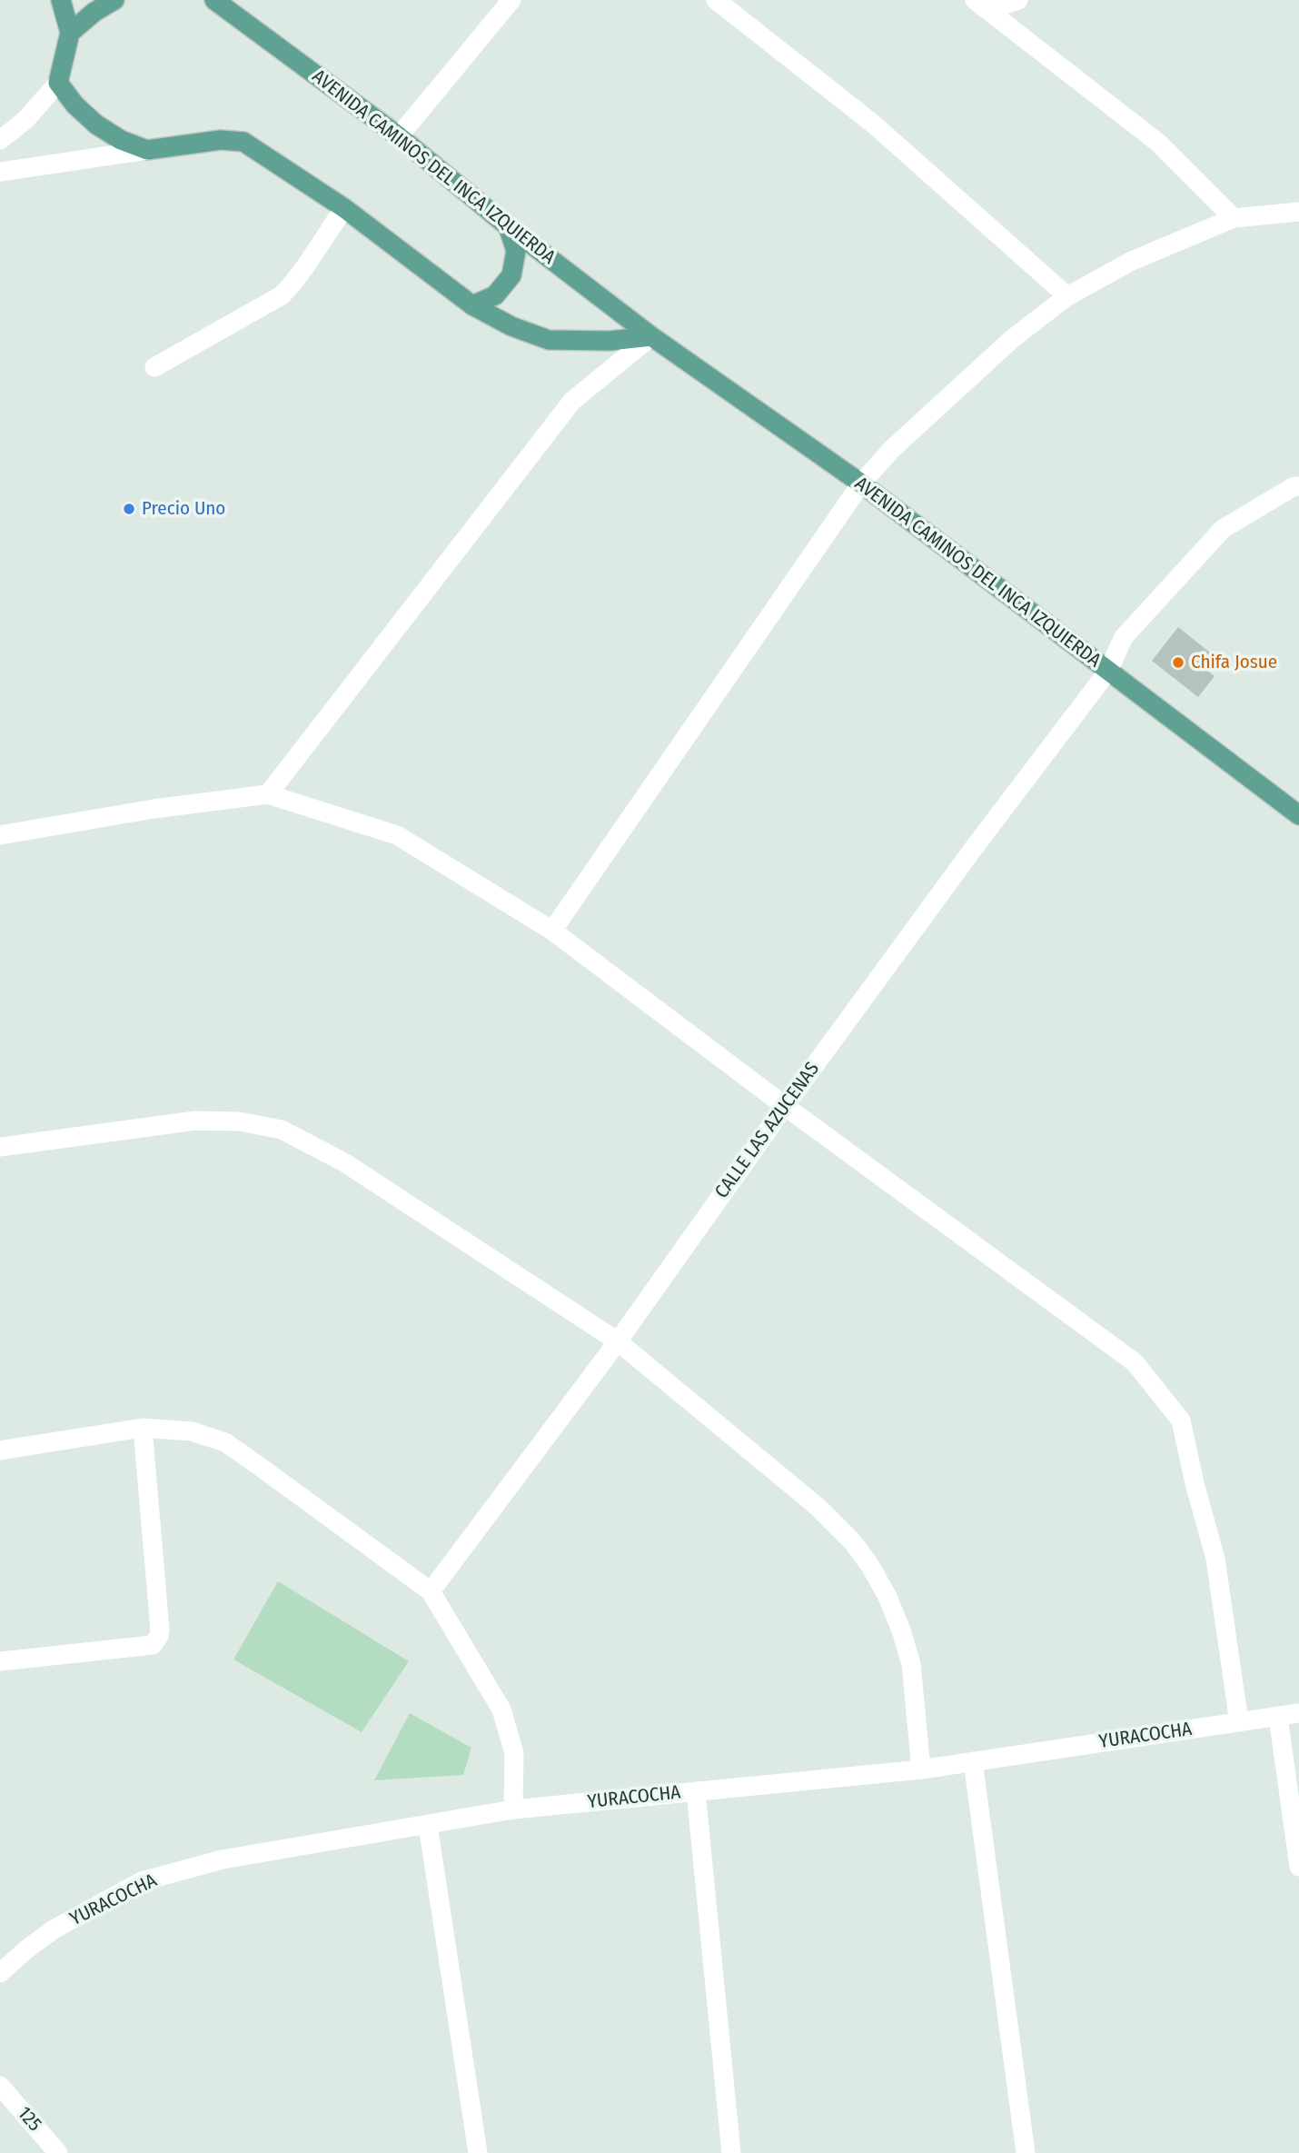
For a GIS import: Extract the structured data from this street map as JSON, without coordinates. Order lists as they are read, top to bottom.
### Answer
{
  "streets": {
    "main road": ["AVENIDA CAMINOS DEL INCA IZQUIERDA"],
    "street": ["CALLE LAS AZUCENAS", "YURACOCHA", "125"]
  },
  "crossings": [
    ["AVENIDA CAMINOS DEL INCA IZQUIERDA", "CALLE LAS AZUCENAS"]
  ],
  "places": ["Precio Uno", "Chifa Josue"]
}
